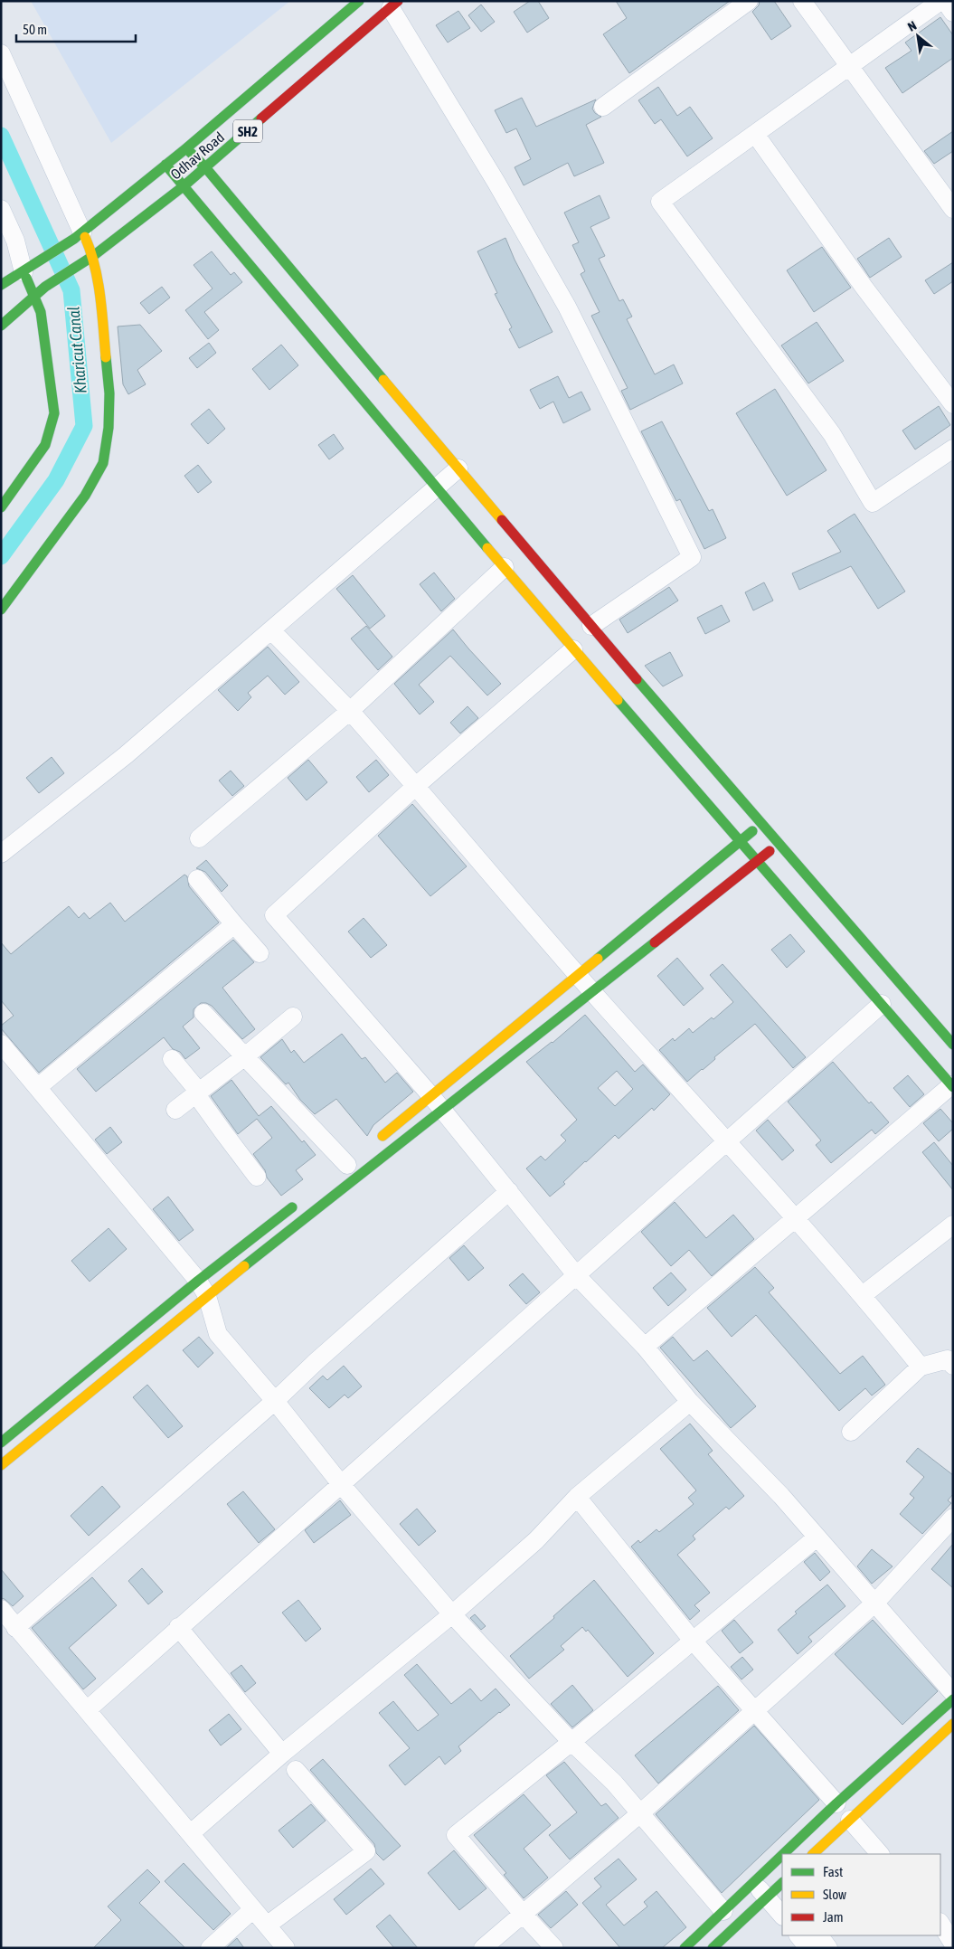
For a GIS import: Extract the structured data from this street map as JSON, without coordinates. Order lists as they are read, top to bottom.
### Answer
{
  "streets": {
    "street": ["SH2", "Odhav Road"]
  },
  "crossings": [
    ["SH2", "Odhav Road"]
  ],
  "water": ["Kharicut Canal"],
  "legend": ["Fast", "Slow", "Jam"],
  "scale_bar": "50 m",
  "north": "top left"
}
